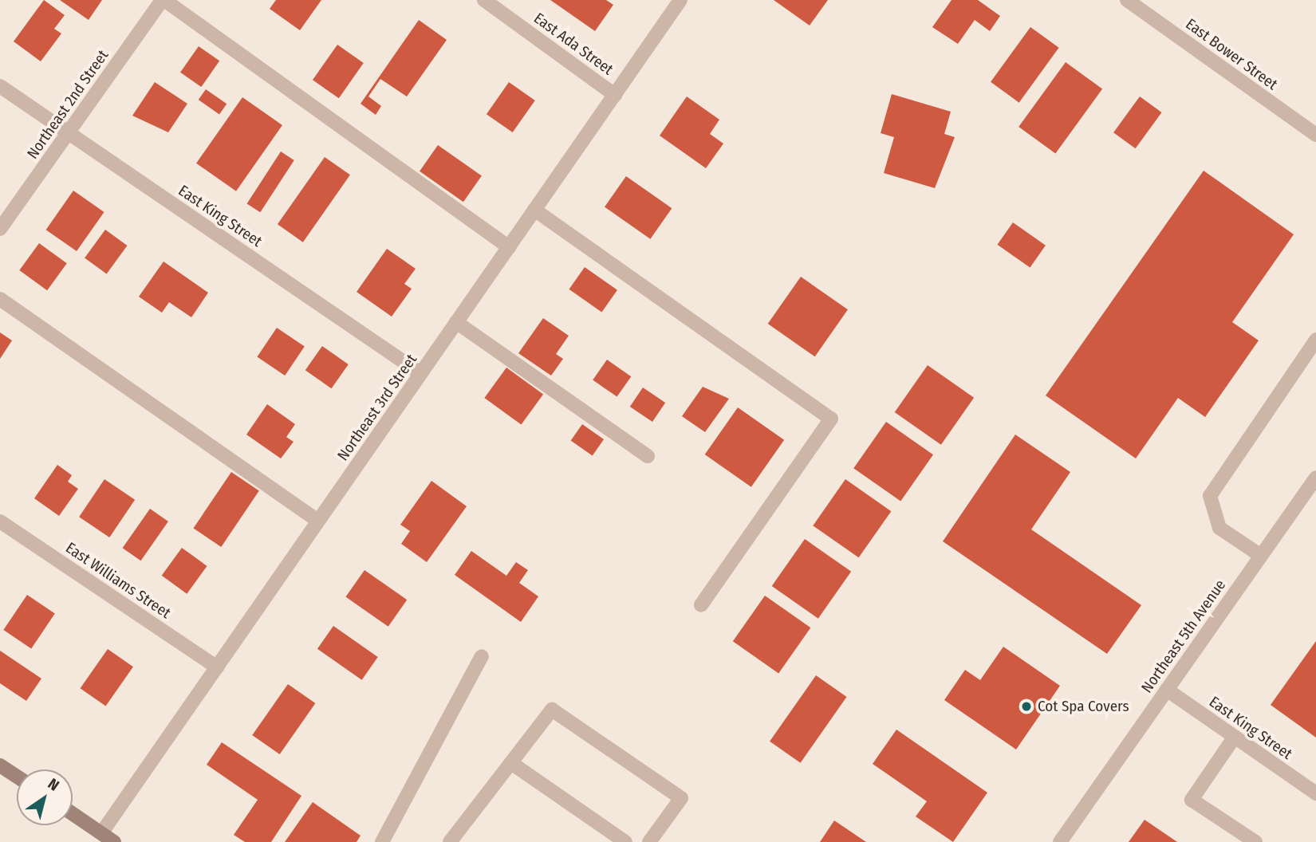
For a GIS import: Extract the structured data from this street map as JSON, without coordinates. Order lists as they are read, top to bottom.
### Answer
{
  "streets": {
    "street": [
      "East Ada Street",
      "East Bower Street",
      "Northeast 2nd Street",
      "East King Street",
      "Northeast 3rd Street",
      "East Williams Street",
      "Northeast 5th Avenue"
    ]
  },
  "crossings": [
    ["East Ada Street", "Northeast 3rd Street"],
    ["Northeast 2nd Street", "East King Street"],
    ["East King Street", "Northeast 3rd Street"],
    ["East King Street", "Northeast 5th Avenue"],
    ["Northeast 3rd Street", "East Williams Street"]
  ],
  "places": ["Cot Spa Covers"],
  "north": "top right"
}
